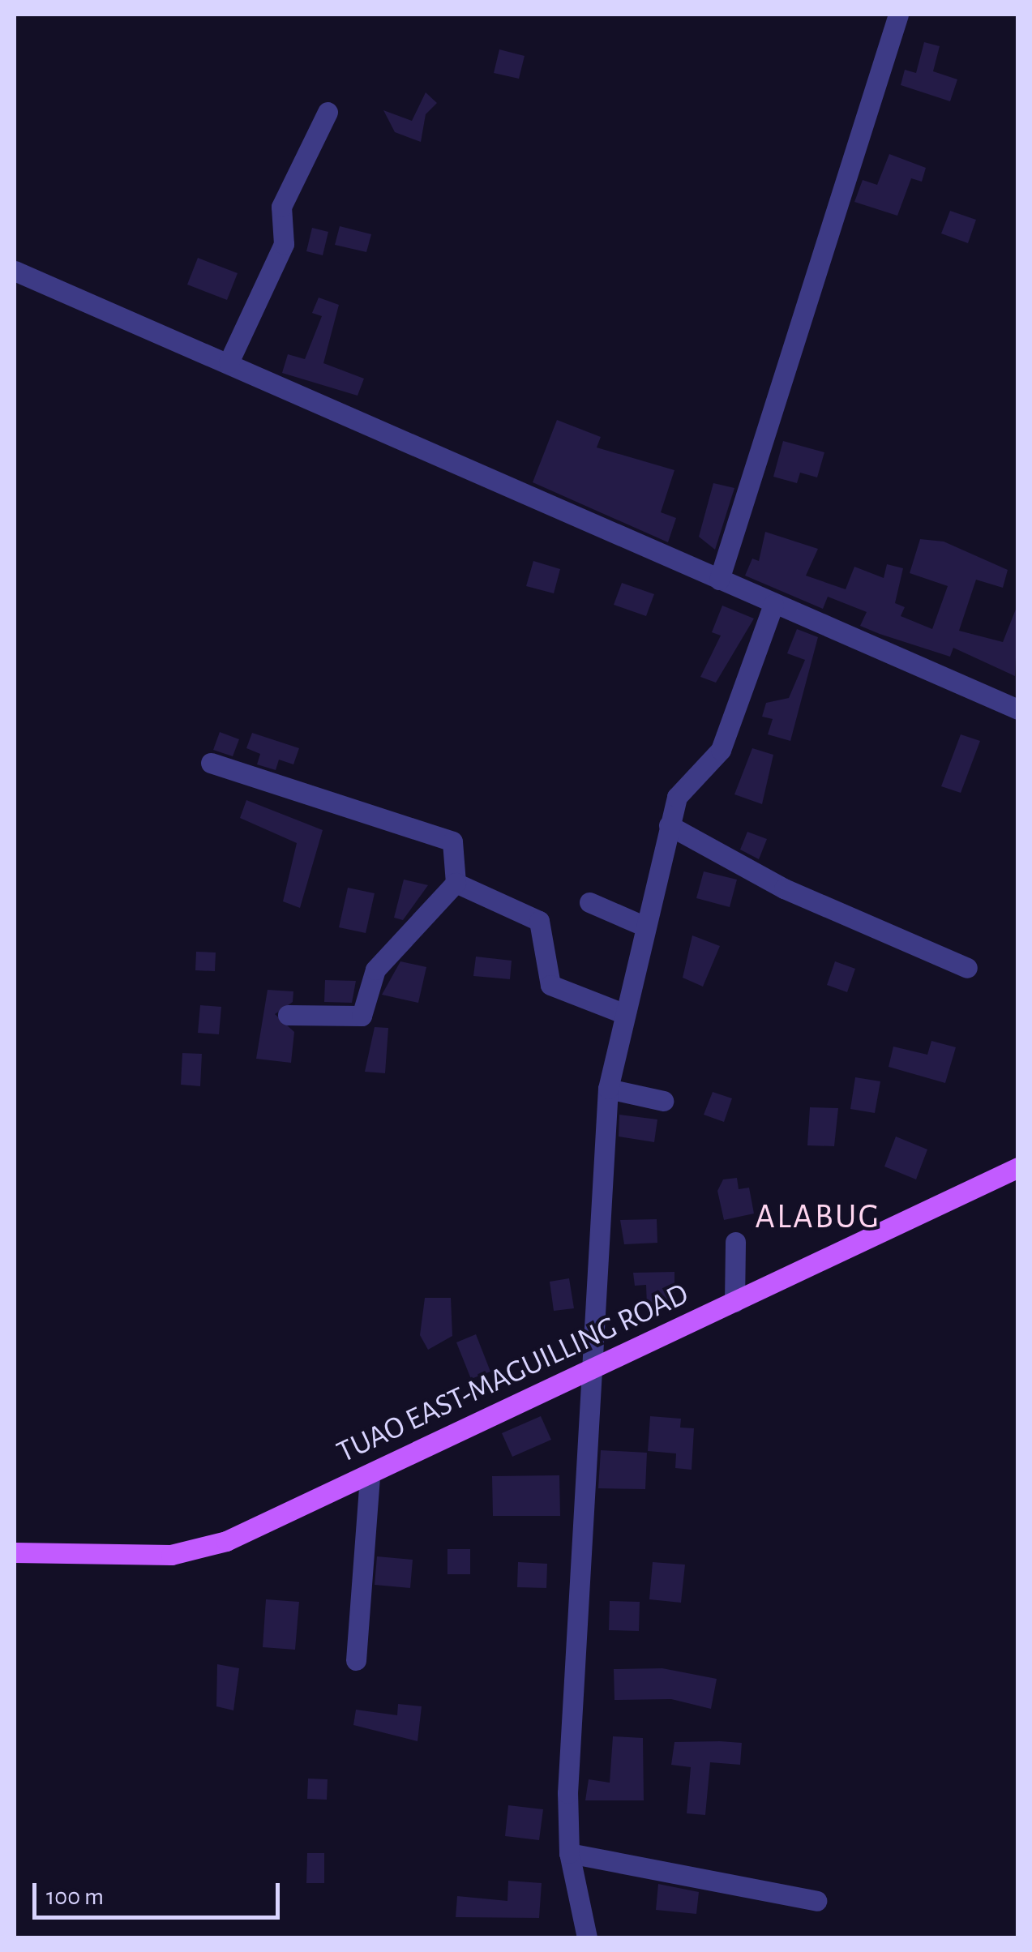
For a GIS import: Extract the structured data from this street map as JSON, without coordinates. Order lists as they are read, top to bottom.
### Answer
{
  "streets": {
    "main road": ["TUAO EAST-MAGUILLING ROAD"]
  },
  "districts": ["ALABUG"],
  "scale_bar": "100 m"
}
